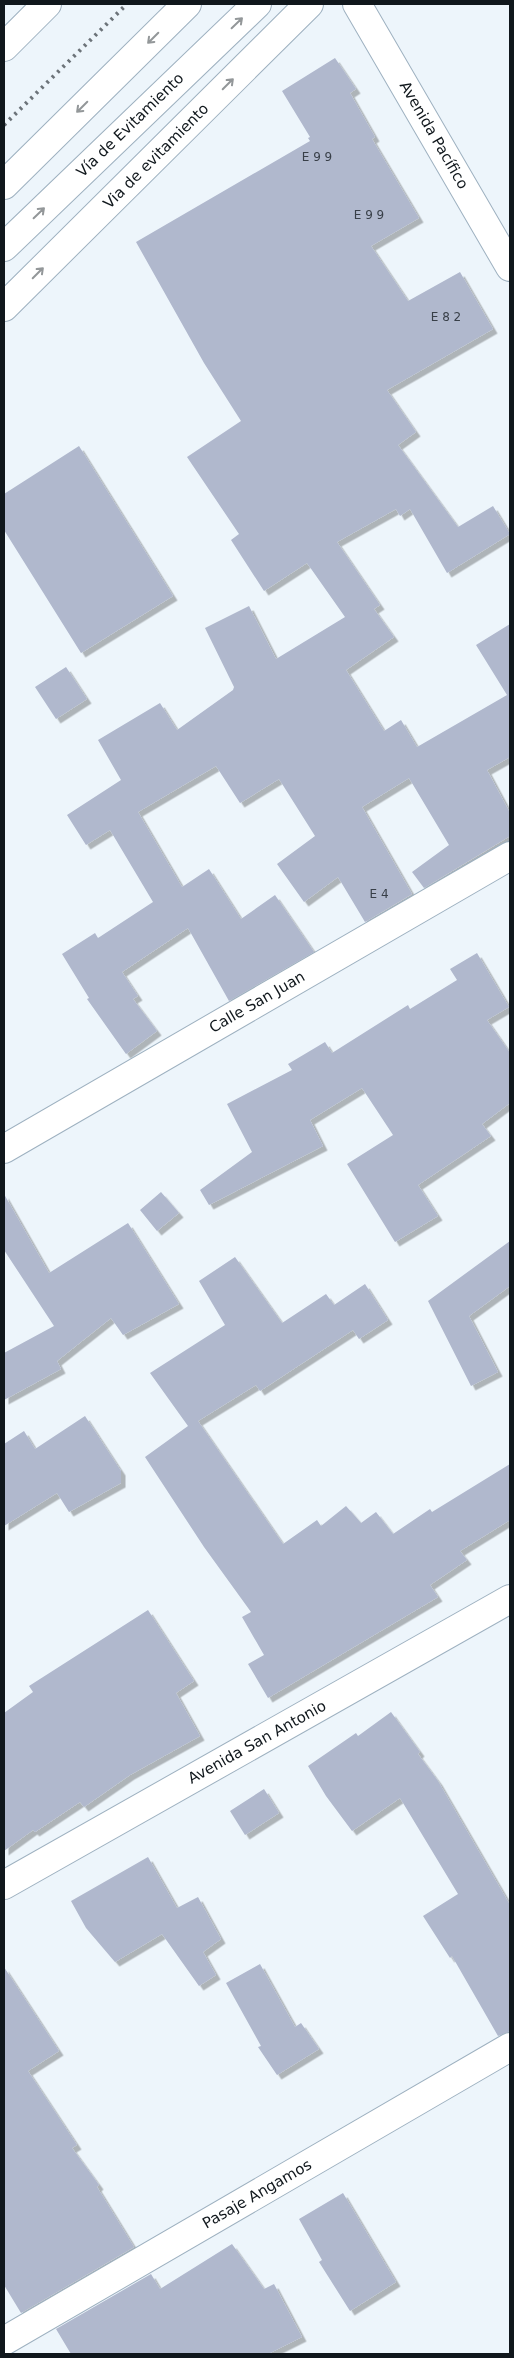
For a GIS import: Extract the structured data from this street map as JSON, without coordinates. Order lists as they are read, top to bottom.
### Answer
{
  "streets": {
    "main road": [
      "Vía de Evitamiento",
      "Avenida Pacífico",
      "Via de evitamiento",
      "Calle San Juan",
      "Avenida San Antonio",
      "Pasaje Angamos"
    ]
  },
  "house_numbers": [
    "E 9 9",
    "E 9 9",
    "E 8 2",
    "E 4"
  ]
}
